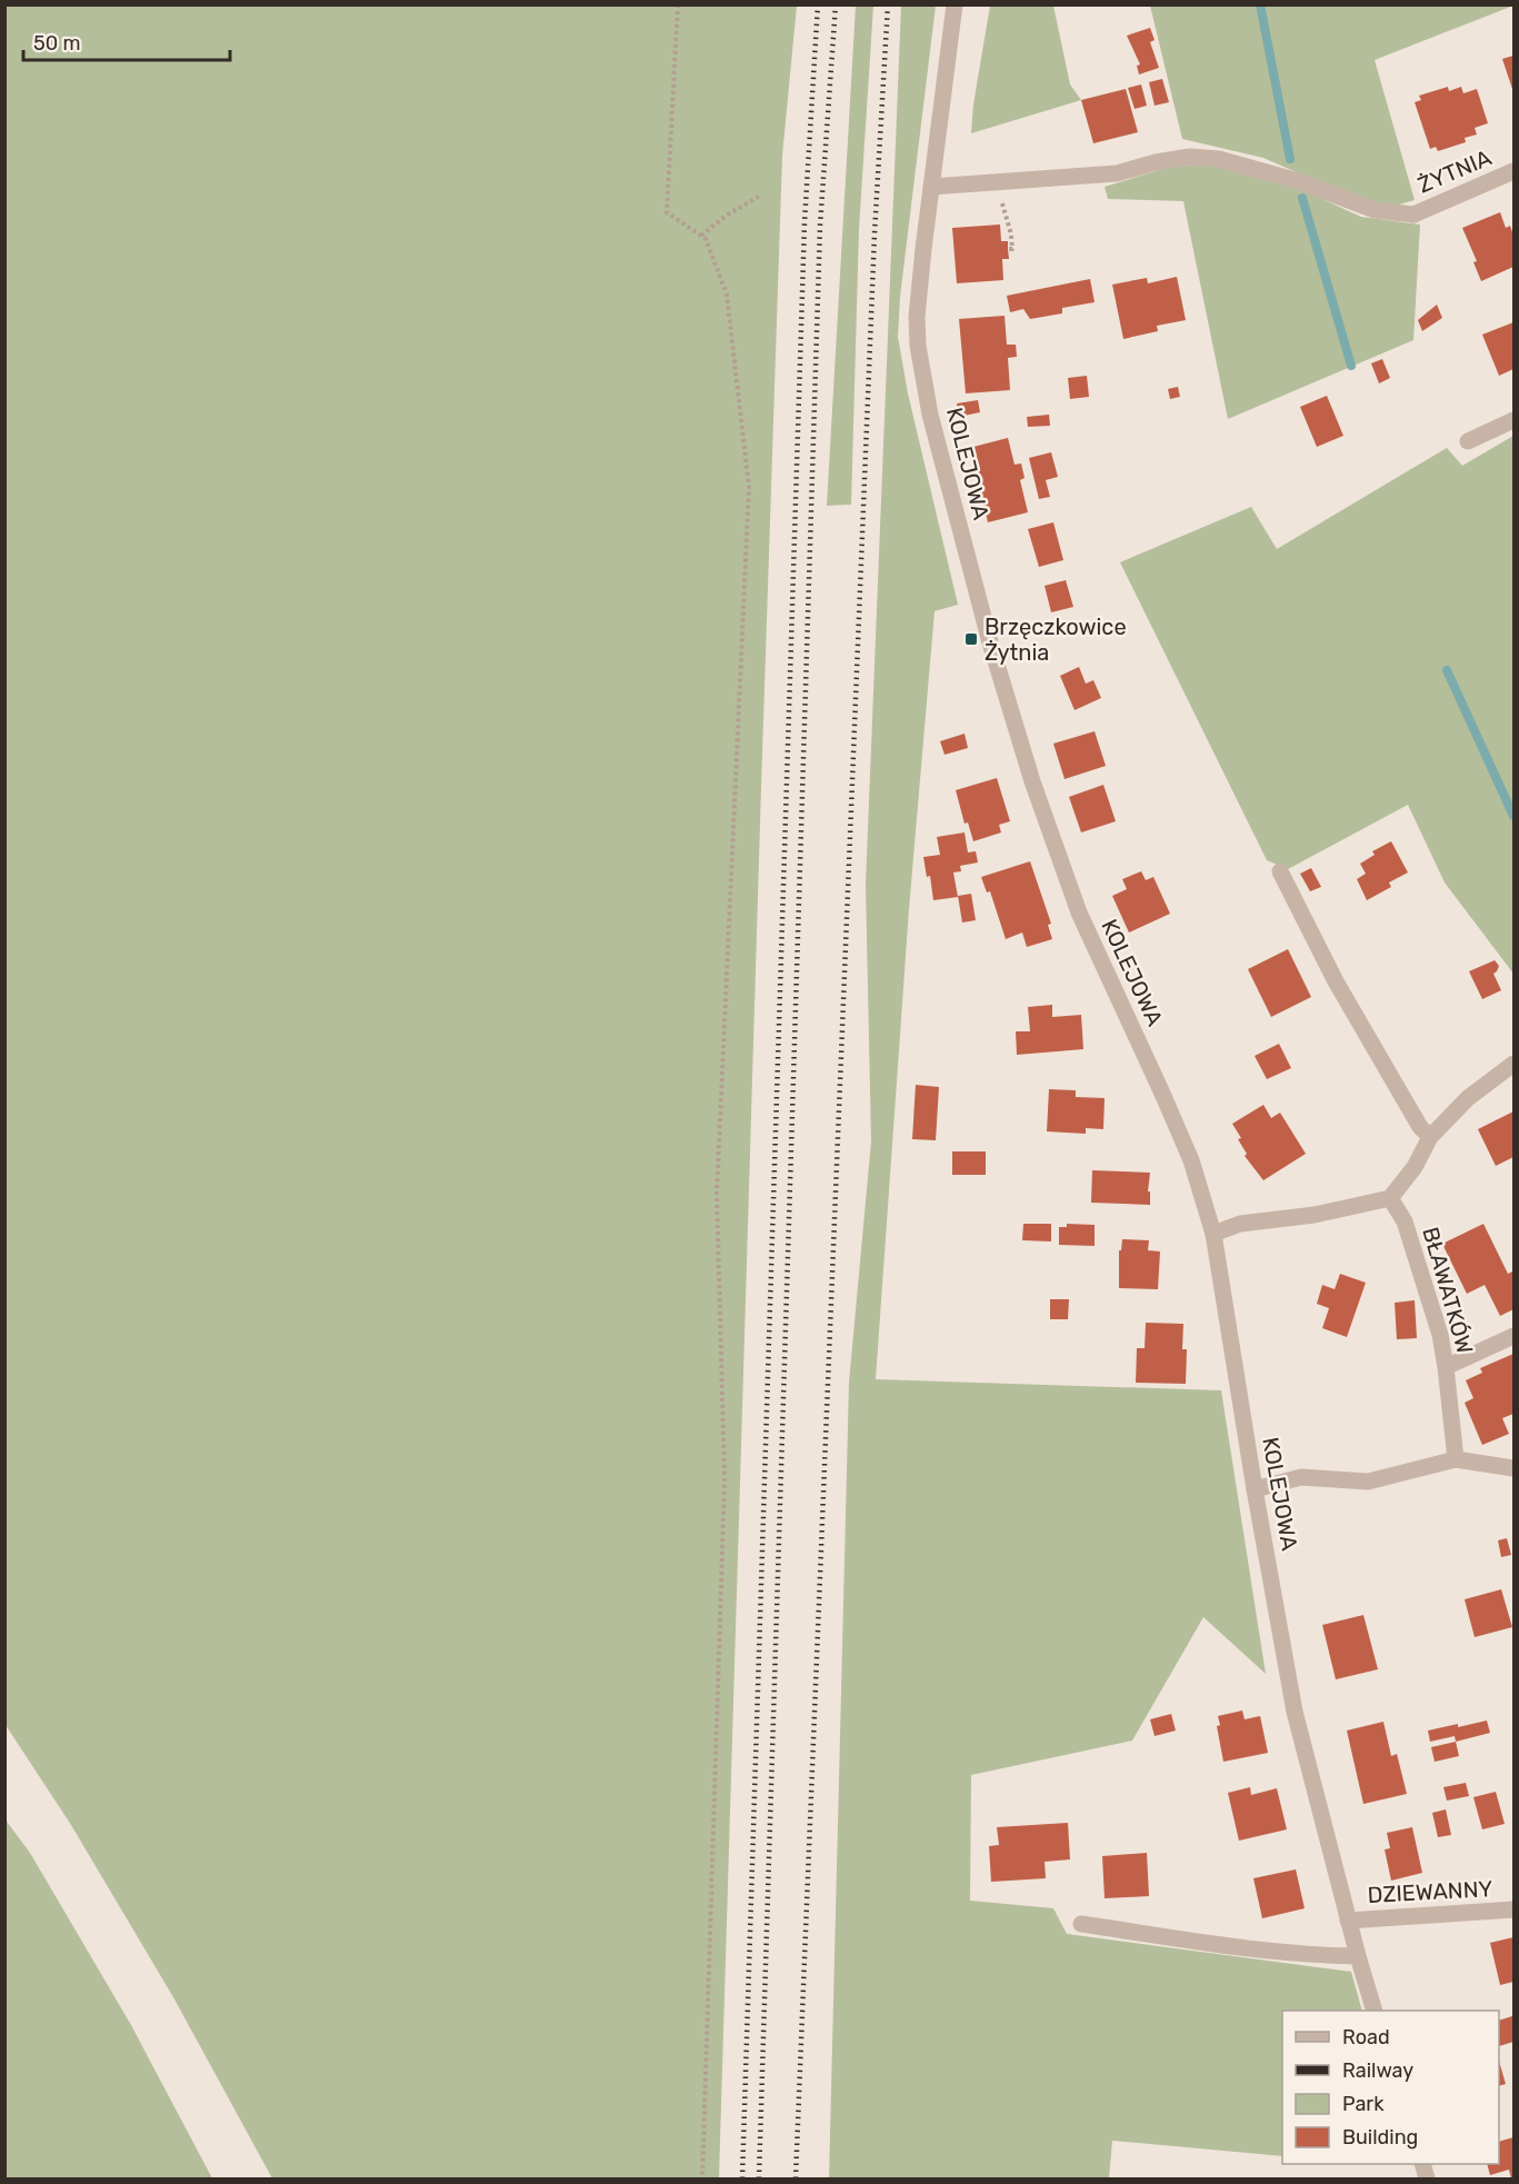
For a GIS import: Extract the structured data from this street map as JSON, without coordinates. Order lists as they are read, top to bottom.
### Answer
{
  "streets": {
    "street": [
      "ŻYTNIA",
      "KOLEJOWA",
      "BŁAWATKÓW",
      "DZIEWANNY"
    ]
  },
  "crossings": [
    ["KOLEJOWA", "DZIEWANNY"]
  ],
  "places": {
    "transit": ["Brzęczkowice Żytnia"]
  },
  "legend": [
    "Road",
    "Railway",
    "Park",
    "Building"
  ],
  "scale_bar": "50 m"
}
